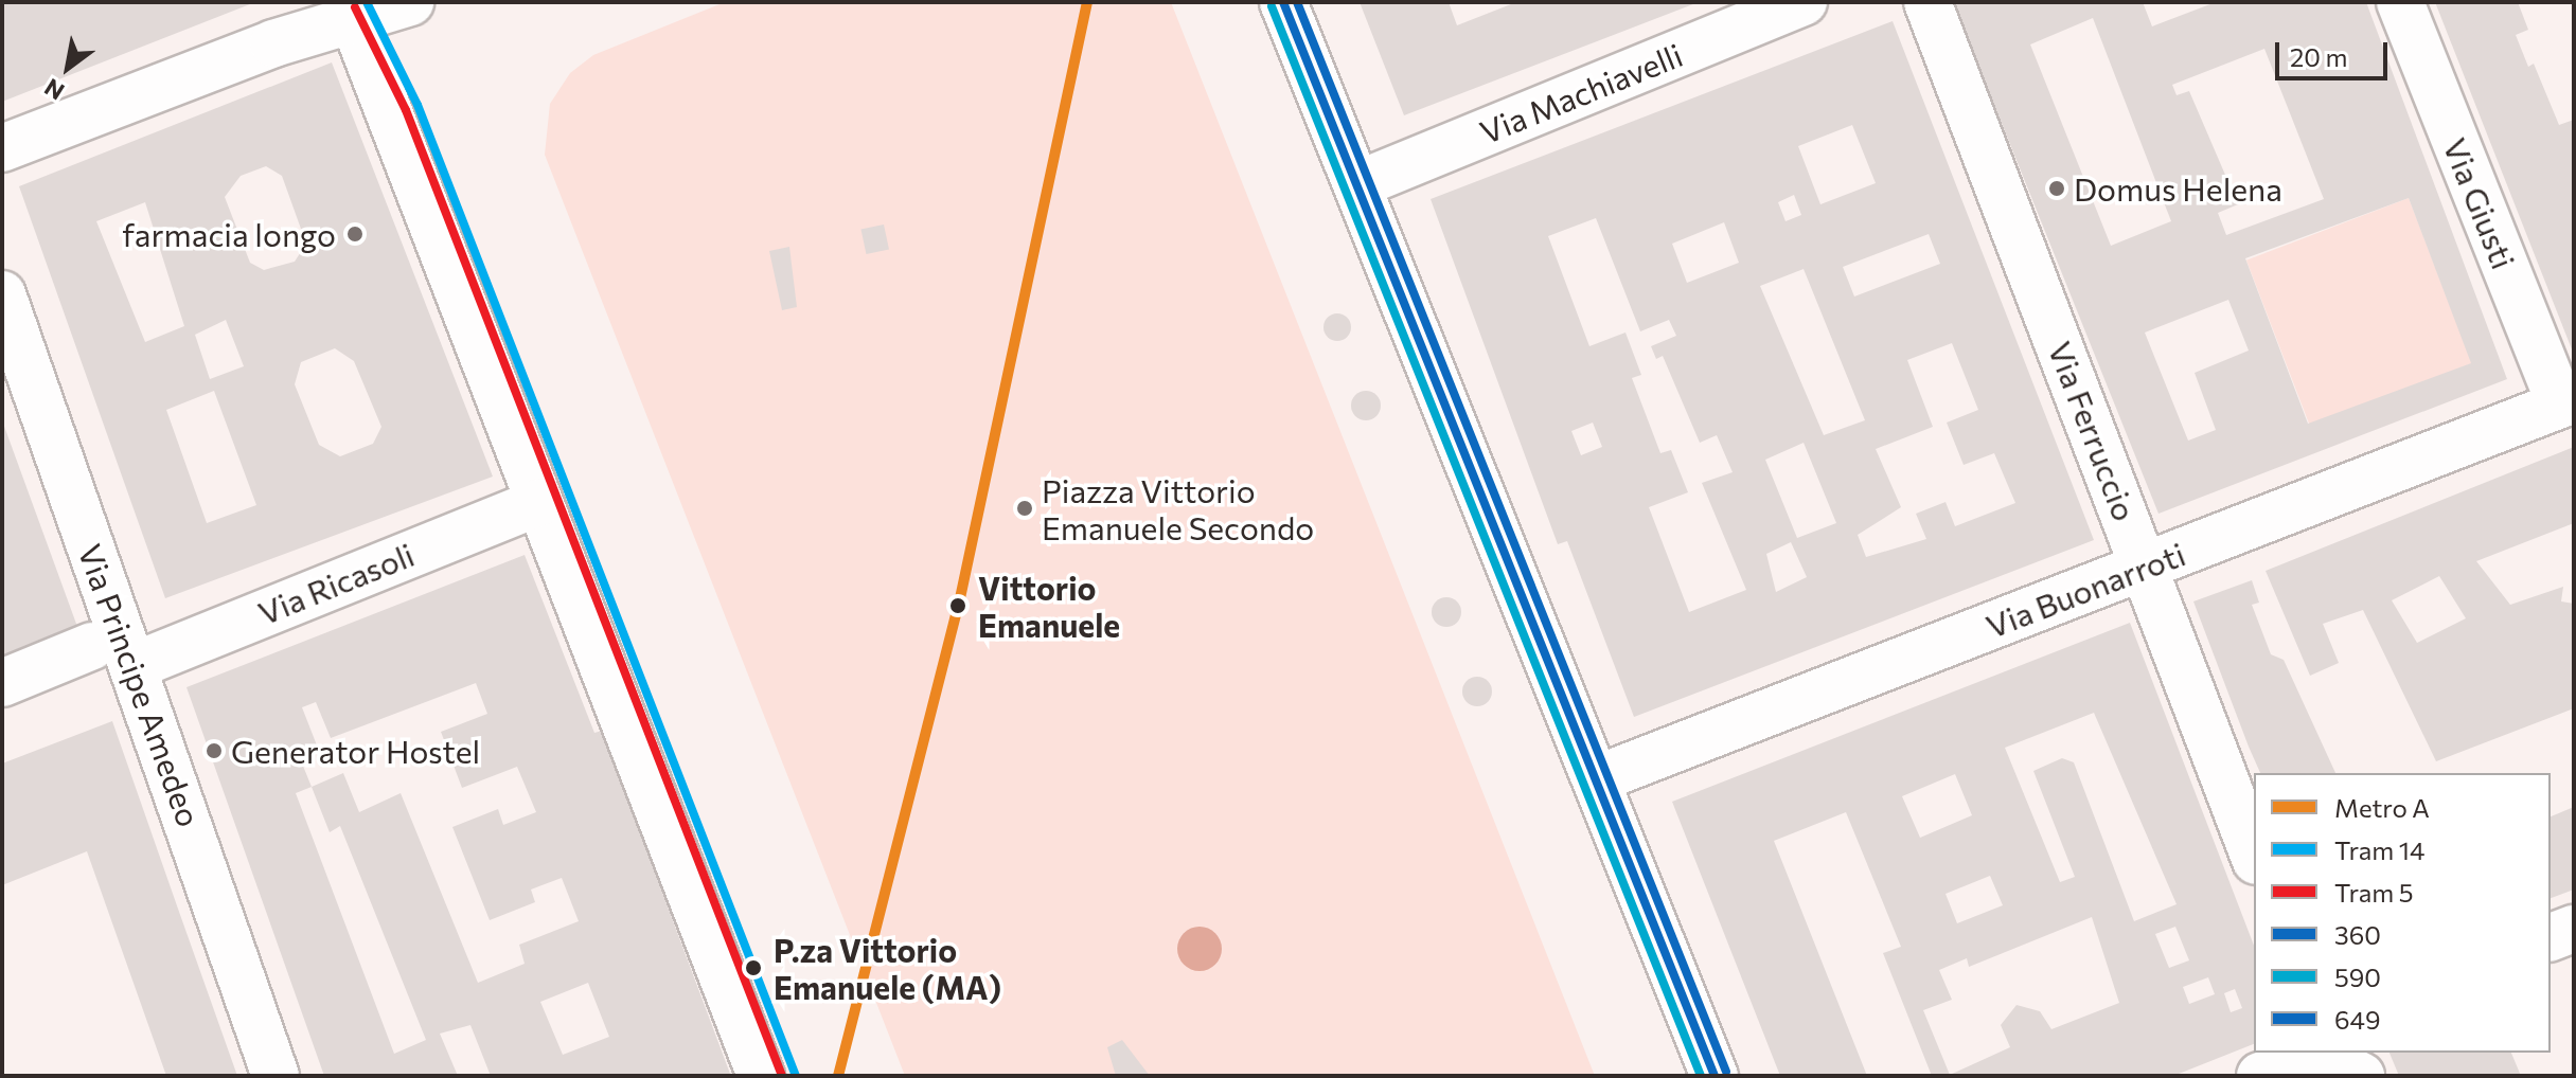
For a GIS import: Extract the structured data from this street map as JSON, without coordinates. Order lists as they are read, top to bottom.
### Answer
{
  "streets": {
    "street": [
      "Via Machiavelli",
      "Via Giusti",
      "Via Ferruccio",
      "Via Ricasoli",
      "Via Buonarroti",
      "Via Principe Amedeo"
    ]
  },
  "crossings": [
    ["Via Giusti", "Via Buonarroti"],
    ["Via Ferruccio", "Via Buonarroti"],
    ["Via Ricasoli", "Via Principe Amedeo"]
  ],
  "places": [
    "Domus Helena",
    "farmacia longo",
    "Piazza Vittorio Emanuele Secondo",
    "Vittorio Emanuele",
    "Generator Hostel",
    "P.za Vittorio Emanuele (MA)"
  ],
  "lines": [
    "metro line A",
    "tram line 14",
    "transit line 360",
    "transit line 649",
    "transit line 590",
    "tram line 5"
  ],
  "legend": [
    "Metro A",
    "Tram 14",
    "Tram 5",
    "360",
    "590",
    "649"
  ],
  "scale_bar": "20 m",
  "north": "bottom left"
}
